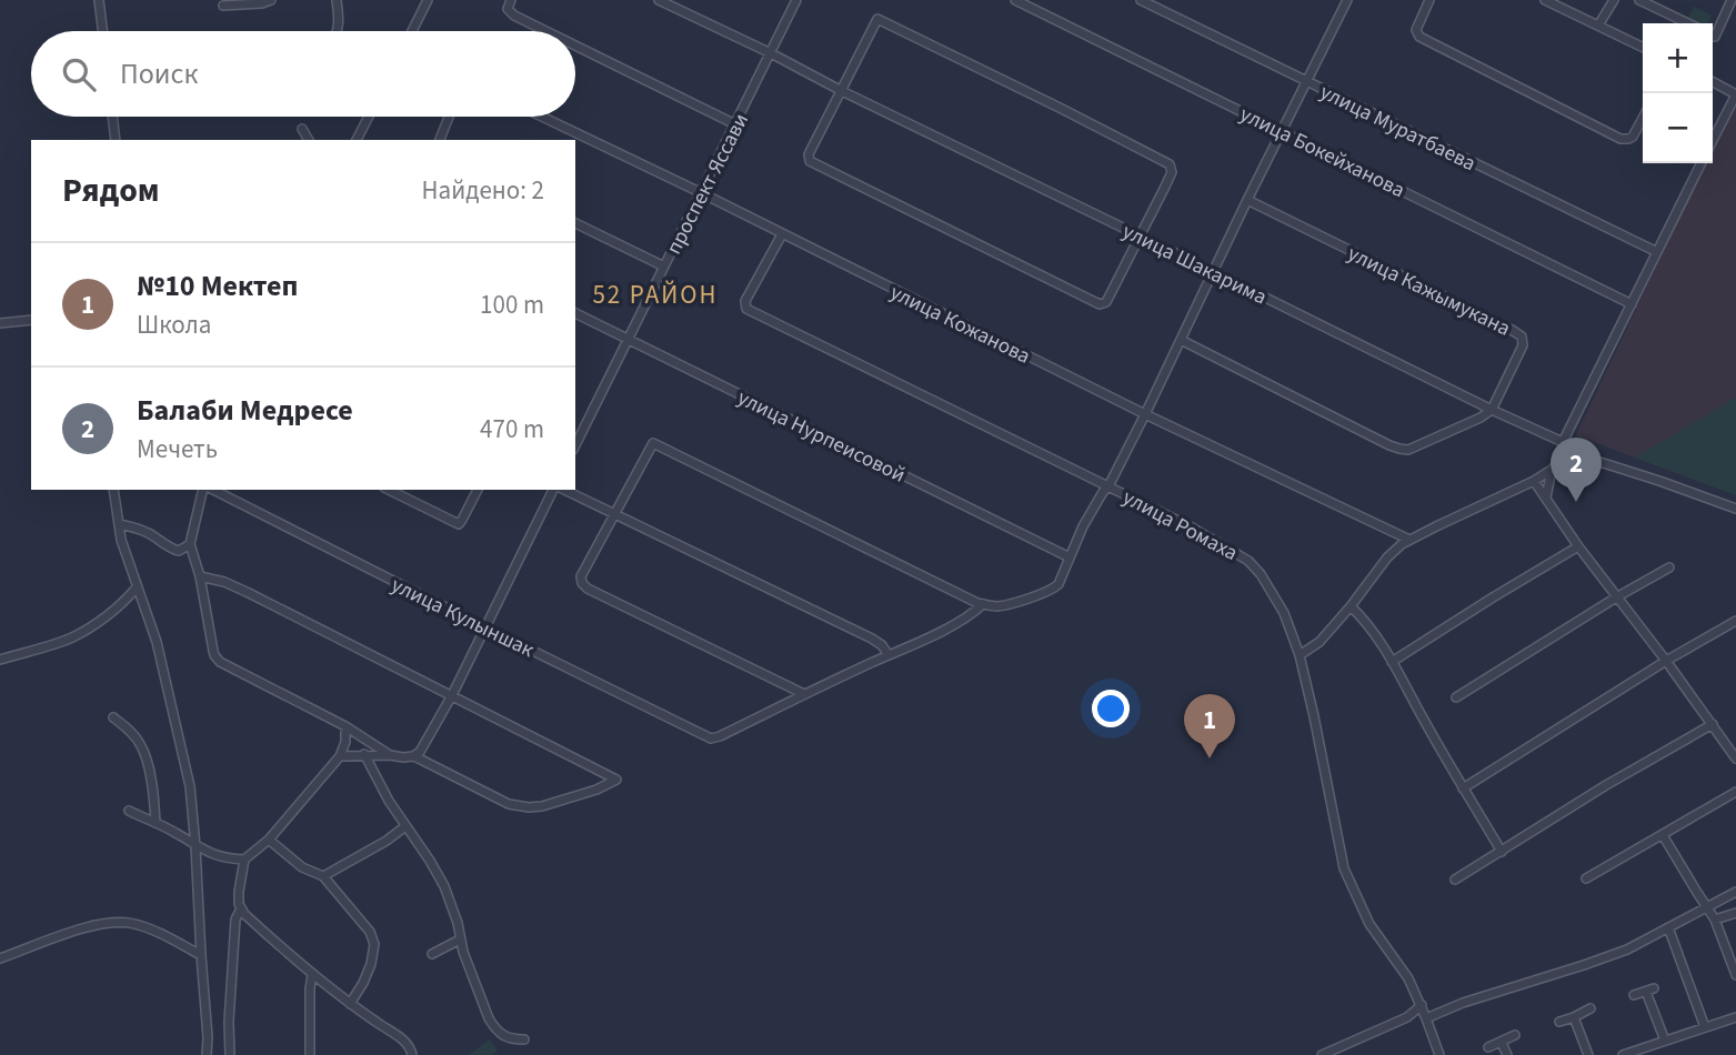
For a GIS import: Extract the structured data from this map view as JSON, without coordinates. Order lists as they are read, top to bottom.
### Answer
{
  "streets": {
    "street": [
      "улица Муратбаева",
      "улица Бокейханова",
      "проспект Яссави",
      "улица Шакарима",
      "улица Кажымукана",
      "улица Кожанова",
      "улица Нурпеисовой",
      "улица Ромаха",
      "улица Кулыншак"
    ]
  },
  "crossings": [
    ["проспект Яссави", "улица Шакарима"],
    ["проспект Яссави", "улица Кожанова"],
    ["проспект Яссави", "улица Нурпеисовой"],
    ["улица Шакарима", "улица Кажымукана"],
    ["улица Кожанова", "улица Ромаха"]
  ],
  "districts": ["52 РАЙОН"],
  "page": {
    "map_buttons": ["+", "−"],
    "search": "Поиск",
    "heading": ["Рядом", "Найдено: 2"],
    "list": [
      {
        "mark": "1",
        "name": "№10 Мектеп",
        "note": "Школа",
        "value": "100 m"
      },
      {
        "mark": "2",
        "name": "Балаби Медресе",
        "note": "Мечеть",
        "value": "470 m"
      }
    ],
    "pins": ["2", "1"]
  }
}
